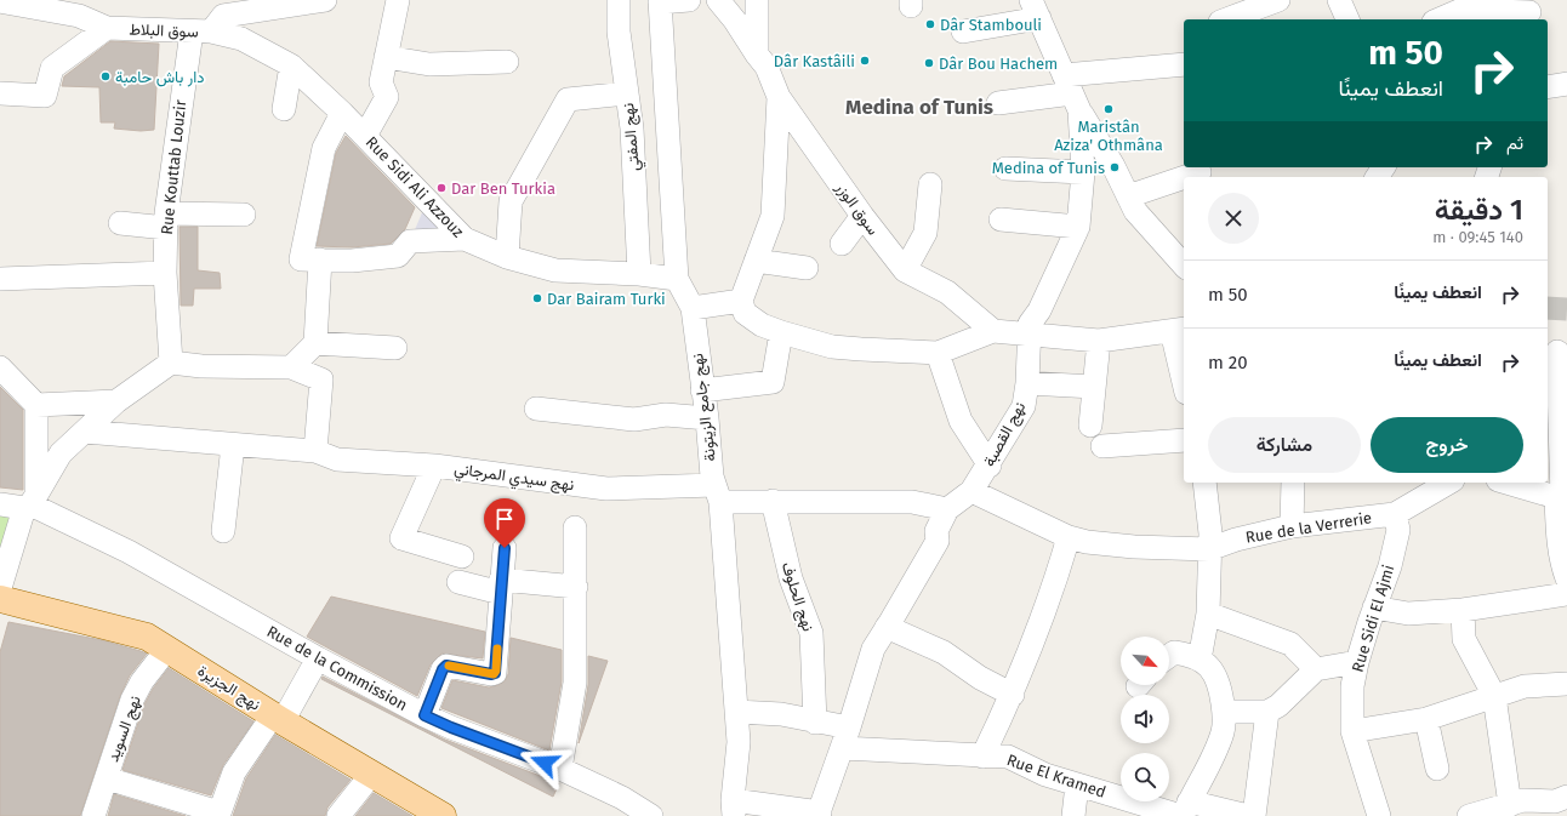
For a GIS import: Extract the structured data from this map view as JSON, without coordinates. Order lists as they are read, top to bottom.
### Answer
{
  "streets": {
    "main road": ["نهج الجزيرة"],
    "street": [
      "سوق البلاط",
      "نهج المفتي",
      "Rue Kouttab Louzir",
      "Rue Sidi Ali Azzouz",
      "سوق الوزر",
      "نهج جامع الزيتونة",
      "نهج القصبة",
      "نهج سيدي المرجاني",
      "Rue de la Verrerie",
      "نهج الحلوف",
      "Rue Sidi El Ajmi",
      "Rue de la Commission",
      "نهج السويد",
      "Rue El Kramed"
    ]
  },
  "crossings": [
    ["سوق البلاط", "Rue Kouttab Louzir"],
    ["سوق البلاط", "Rue Sidi Ali Azzouz"],
    ["نهج المفتي", "Rue Sidi Ali Azzouz"],
    ["Rue Kouttab Louzir", "Rue Sidi Ali Azzouz"],
    ["Rue Sidi Ali Azzouz", "نهج جامع الزيتونة"],
    ["نهج جامع الزيتونة", "نهج سيدي المرجاني"],
    ["نهج جامع الزيتونة", "Rue El Kramed"],
    ["نهج القصبة", "نهج سيدي المرجاني"],
    ["نهج القصبة", "Rue de la Verrerie"],
    ["نهج القصبة", "Rue El Kramed"],
    ["نهج سيدي المرجاني", "نهج الحلوف"],
    ["Rue de la Verrerie", "Rue Sidi El Ajmi"],
    ["نهج الحلوف", "Rue El Kramed"],
    ["نهج الجزيرة", "نهج السويد"]
  ],
  "districts": ["Medina of Tunis"],
  "places": [
    "Dâr Stambouli",
    "Dâr Kastâili",
    "Dâr Bou Hachem",
    "دار باش حامبة",
    "Maristân Aziza' Othmâna",
    "Medina of Tunis",
    "Dar Ben Turkia",
    "Dar Bairam Turki"
  ],
  "north": "bottom right",
  "page": {
    "turn": ["50 m", "انعطف يمينًا"],
    "then": "ثم",
    "heading": ["1 دقيقة", "140 m · 09:45"],
    "list": [
      {
        "name": "انعطف يمينًا",
        "value": "50 m"
      },
      {
        "name": "انعطف يمينًا",
        "value": "20 m"
      }
    ],
    "buttons": ["خروج", "مشاركة"]
  }
}
